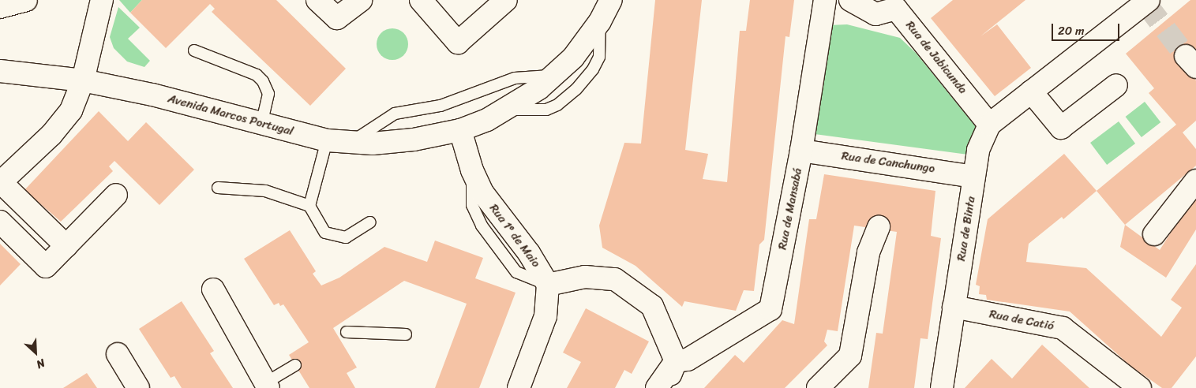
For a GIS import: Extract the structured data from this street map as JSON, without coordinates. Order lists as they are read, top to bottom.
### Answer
{
  "streets": {
    "street": [
      "Rua de Jabicunda",
      "Avenida Marcos Portugal",
      "Rua de Canchungo",
      "Rua de Mansabá",
      "Rua de Binta",
      "Rua 1º de Maio",
      "Rua de Catió"
    ]
  },
  "crossings": [
    ["Rua de Jabicunda", "Rua de Binta"],
    ["Avenida Marcos Portugal", "Rua 1º de Maio"],
    ["Rua de Canchungo", "Rua de Mansabá"],
    ["Rua de Canchungo", "Rua de Binta"],
    ["Rua de Binta", "Rua de Catió"]
  ],
  "scale_bar": "20 m",
  "north": "bottom right"
}
